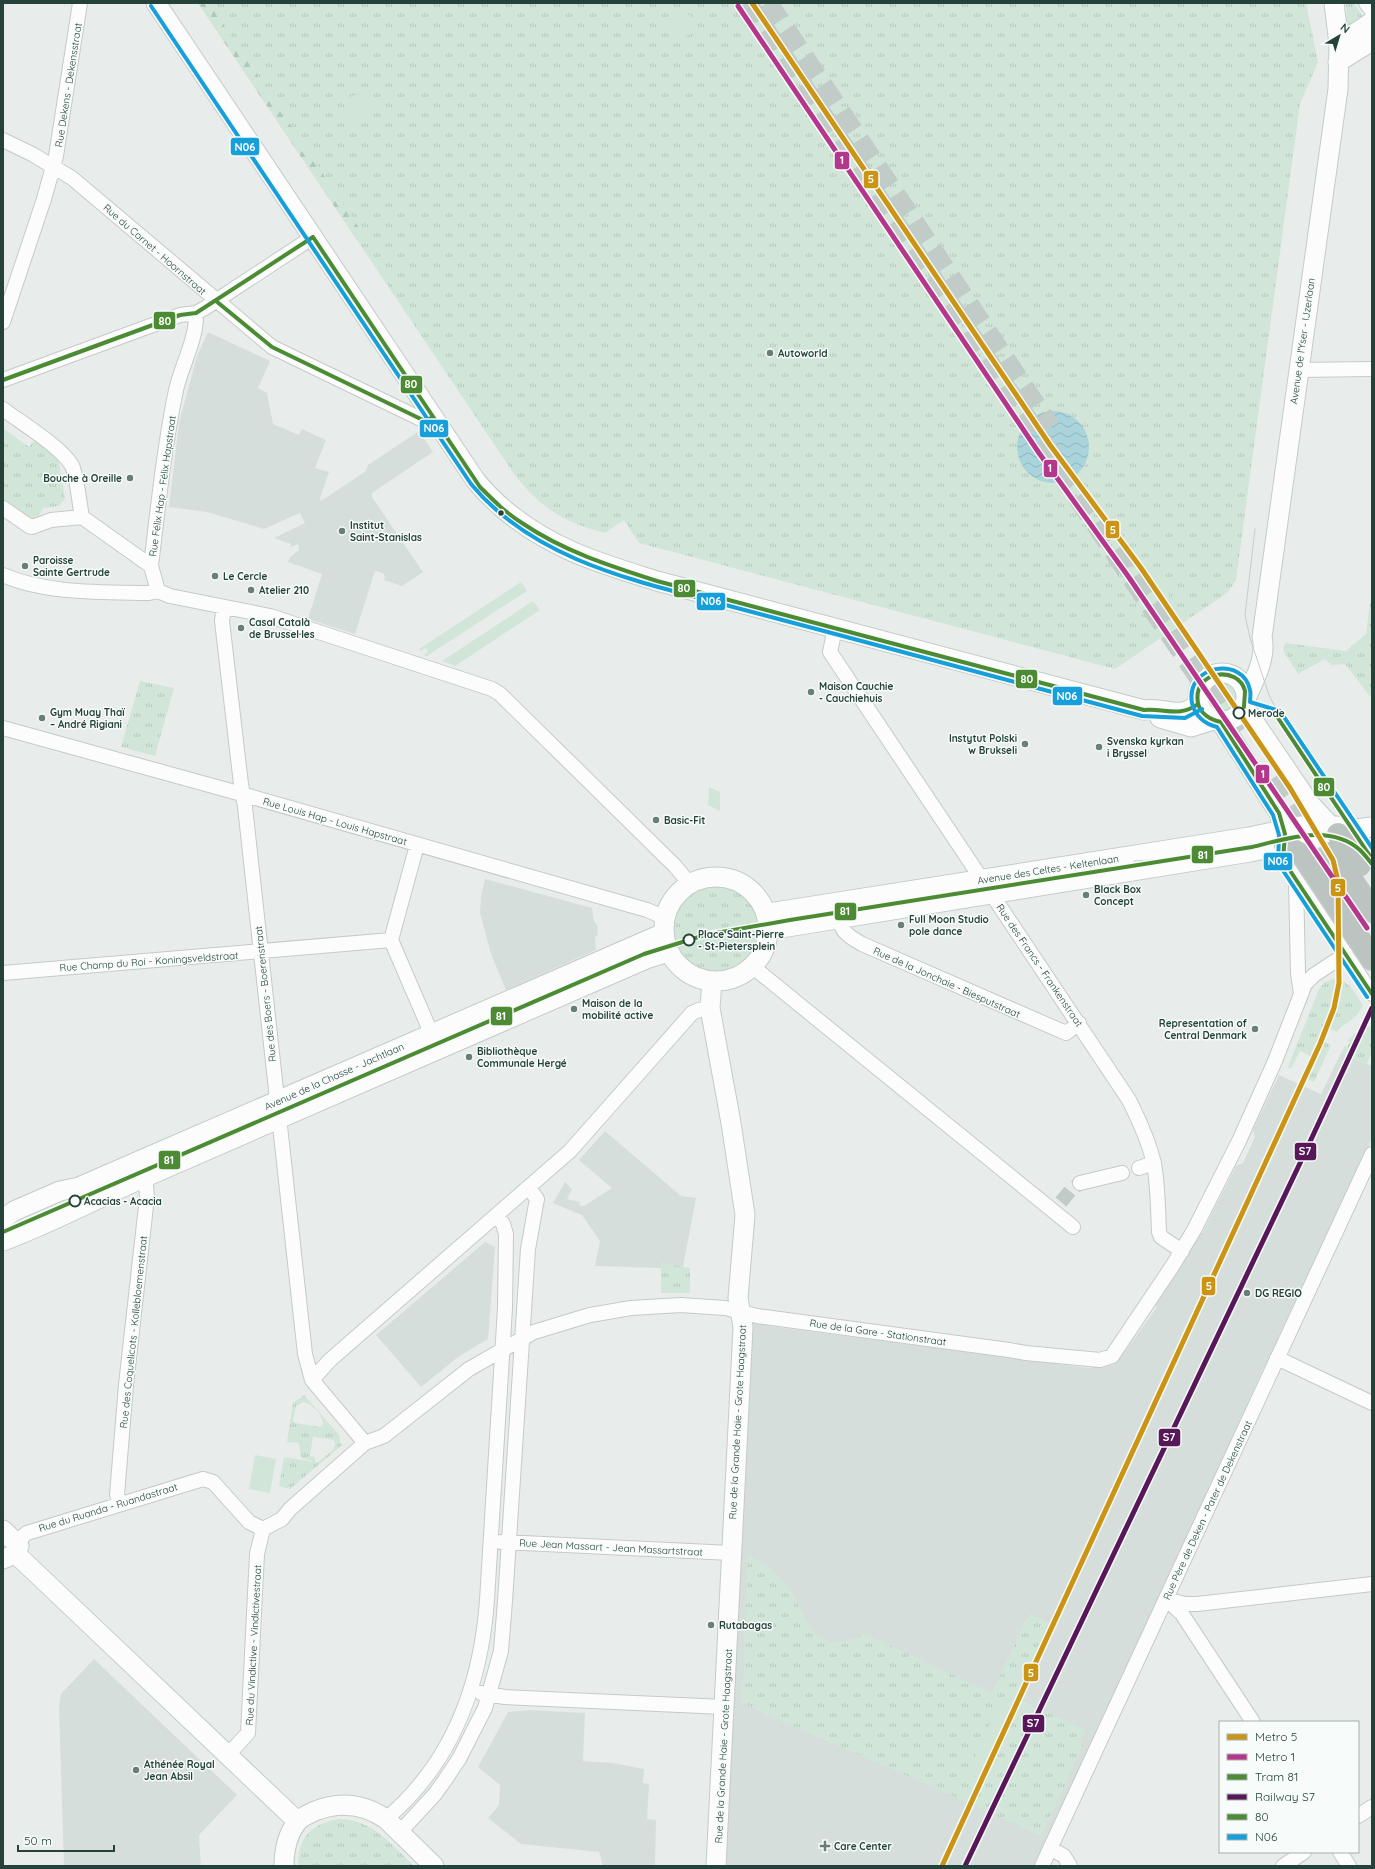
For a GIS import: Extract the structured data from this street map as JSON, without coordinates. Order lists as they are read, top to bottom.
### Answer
{
  "streets": {
    "street": [
      "Rue Dekens - Dekensstraat",
      "Rue du Cornet - Hoornstraat",
      "Avenue de l'Yser - IJzerlaan",
      "Rue Félix Hap - Félix Hapstraat",
      "Rue Louis Hap - Louis Hapstraat",
      "Avenue des Celtes - Keltenlaan",
      "Rue Champ du Roi - Koningsveldstraat",
      "Rue des Francs - Frankenstraat",
      "Rue de la Jonchaie - Biesputstraat",
      "Rue des Boers - Boerenstraat",
      "Avenue de la Chasse - Jachtlaan",
      "Rue des Coquelicots - Kollebloemenstraat",
      "Rue de la Gare - Stationstraat",
      "Rue de la Grande Haie - Grote Haagstraat",
      "Rue du Ruanda - Ruandastraat",
      "Rue Père de Deken - Pater de Dekenstraat",
      "Rue Jean Massart - Jean Massartstraat",
      "Rue du Vindictive - Vindictivestraat"
    ]
  },
  "crossings": [
    ["Rue Dekens - Dekensstraat", "Rue du Cornet - Hoornstraat"],
    ["Rue Louis Hap - Louis Hapstraat", "Avenue des Celtes - Keltenlaan"],
    ["Rue Louis Hap - Louis Hapstraat", "Rue des Boers - Boerenstraat"],
    ["Rue Louis Hap - Louis Hapstraat", "Avenue de la Chasse - Jachtlaan"],
    ["Rue Louis Hap - Louis Hapstraat", "Rue de la Grande Haie - Grote Haagstraat"],
    ["Avenue des Celtes - Keltenlaan", "Rue des Francs - Frankenstraat"],
    ["Avenue des Celtes - Keltenlaan", "Rue de la Jonchaie - Biesputstraat"],
    ["Avenue des Celtes - Keltenlaan", "Avenue de la Chasse - Jachtlaan"],
    ["Avenue des Celtes - Keltenlaan", "Rue de la Grande Haie - Grote Haagstraat"],
    ["Rue Champ du Roi - Koningsveldstraat", "Rue des Boers - Boerenstraat"],
    ["Rue des Francs - Frankenstraat", "Rue de la Jonchaie - Biesputstraat"],
    ["Rue des Francs - Frankenstraat", "Rue de la Gare - Stationstraat"],
    ["Rue des Boers - Boerenstraat", "Avenue de la Chasse - Jachtlaan"],
    ["Avenue de la Chasse - Jachtlaan", "Rue des Coquelicots - Kollebloemenstraat"],
    ["Avenue de la Chasse - Jachtlaan", "Rue de la Grande Haie - Grote Haagstraat"],
    ["Rue des Coquelicots - Kollebloemenstraat", "Rue du Ruanda - Ruandastraat"],
    ["Rue de la Gare - Stationstraat", "Rue de la Grande Haie - Grote Haagstraat"],
    ["Rue de la Grande Haie - Grote Haagstraat", "Rue Jean Massart - Jean Massartstraat"],
    ["Rue du Ruanda - Ruandastraat", "Rue du Vindictive - Vindictivestraat"]
  ],
  "places": {
    "other": [
      "Autoworld",
      "Bouche à Oreille",
      "Institut Saint-Stanislas",
      "Paroisse Sainte Gertrude",
      "Le Cercle",
      "Atelier 210",
      "Casal Català de Brussel·les",
      "Maison Cauchie - Cauchiehuis",
      "Merode",
      "Gym Muay Thaï – André Rigiani",
      "Instytut Polski w Brukseli",
      "Svenska kyrkan i Bryssel",
      "Basic-Fit",
      "Black Box Concept",
      "Full Moon Studio pole dance",
      "Place Saint-Pierre - St-Pietersplein",
      "Maison de la mobilité active",
      "Representation of Central Denmark",
      "Bibliothèque Communale Hergé",
      "Acacias - Acacia",
      "DG REGIO",
      "Rutabagas",
      "Athénée Royal Jean Absil"
    ],
    "health": ["Care Center"]
  },
  "lines": [
    "metro line 5",
    "metro line 1",
    "transit line N06",
    "transit line 80",
    "tram line 81",
    "rail line S7"
  ],
  "legend": [
    "Metro 5",
    "Metro 1",
    "Tram 81",
    "Railway S7",
    "80",
    "N06"
  ],
  "scale_bar": "50 m",
  "north": "top right"
}
